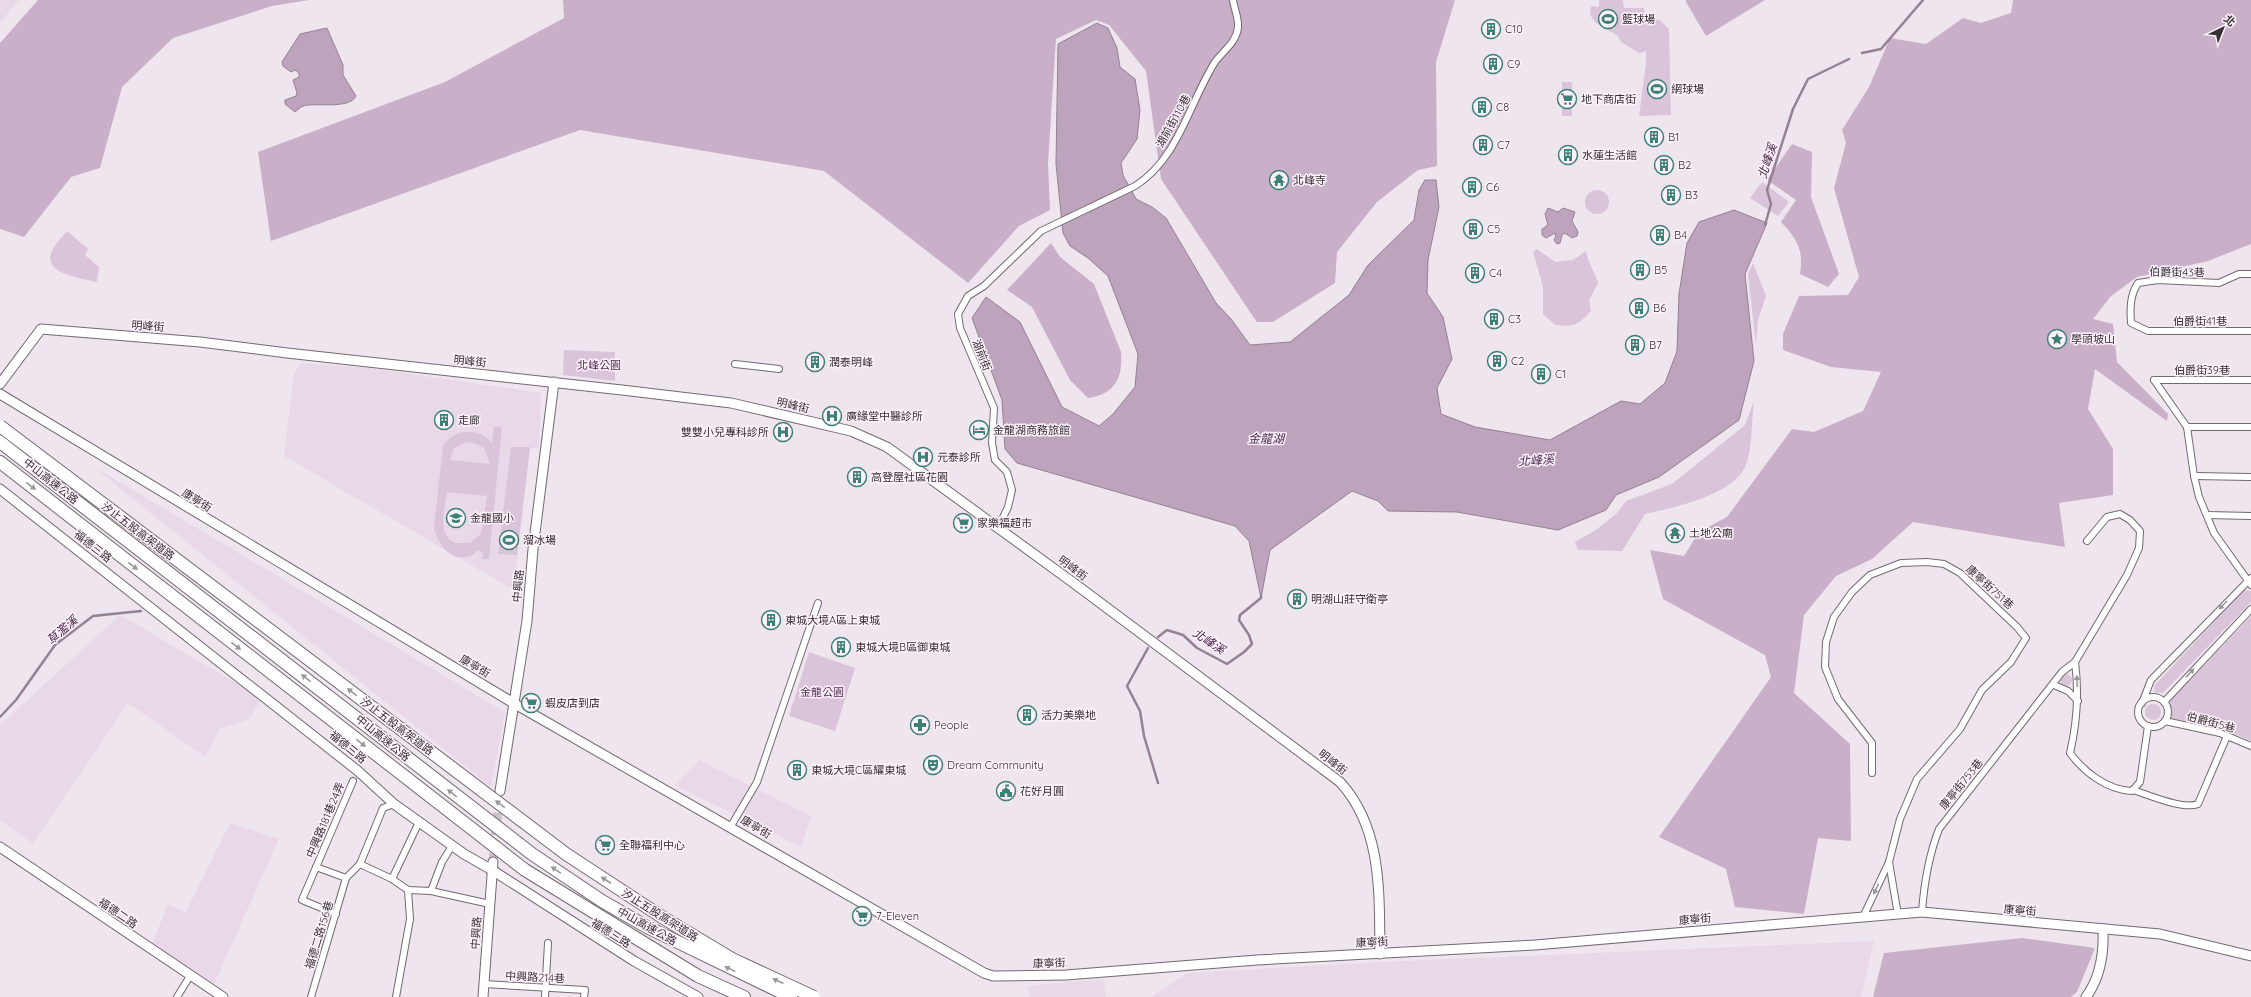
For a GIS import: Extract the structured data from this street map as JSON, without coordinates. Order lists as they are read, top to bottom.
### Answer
{
  "streets": {
    "highway": ["中山高速公路", "汐止五股高架道路"],
    "street": [
      "湖前街110巷",
      "伯爵街43巷",
      "伯爵街41巷",
      "明峰街",
      "湖前街",
      "伯爵街39巷",
      "康寧街",
      "福德三路",
      "中興路",
      "康寧街751巷",
      "伯爵街5巷",
      "康寧街753巷",
      "中興路181巷24弄",
      "福德二路",
      "福德二路156巷",
      "中興路214巷"
    ]
  },
  "crossings": [
    ["湖前街110巷", "湖前街"],
    ["伯爵街43巷", "伯爵街41巷"],
    ["明峰街", "湖前街"],
    ["明峰街", "康寧街"],
    ["明峰街", "中興路"],
    ["康寧街", "中興路"],
    ["康寧街", "康寧街751巷"],
    ["康寧街", "康寧街753巷"],
    ["福德三路", "中興路"],
    ["中興路", "中興路214巷"],
    ["中興路181巷24弄", "福德二路156巷"]
  ],
  "one_way": ["汐止五股高架道路"],
  "water": ["北峰溪", "金龍湖", "草濫溪"],
  "parks": ["北峰公園", "金龍公園"],
  "places": {
    "sports": ["籃球場", "網球場", "溜冰場"],
    "building": [
      "C10",
      "C9",
      "C8",
      "B1",
      "C7",
      "水蓮生活館",
      "B2",
      "C6",
      "B3",
      "C5",
      "B4",
      "B5",
      "C4",
      "B6",
      "C3",
      "B7",
      "C2",
      "潤泰明峰",
      "C1",
      "走廊",
      "高登屋社區花園",
      "明湖山莊守衛亭",
      "東城大境A區上東城",
      "東城大境B區御東城",
      "活力美樂地",
      "東城大境C區耀東城"
    ],
    "supermarket": [
      "地下商店街",
      "家樂福超市",
      "蝦皮店到店",
      "全聯福利中心",
      "7-Eleven"
    ],
    "temple": ["北峰寺", "土地公廟"],
    "place": ["學頭坡山"],
    "hospital": ["廣緣堂中醫診所", "雙雙小兒專科診所", "元泰診所"],
    "hotel": ["金龍湖商務旅館"],
    "school or university": ["金龍國小"],
    "pharmacy": ["People"],
    "theatre": ["Dream Community"],
    "public building": ["花好月圓"]
  },
  "north": "top right"
}
